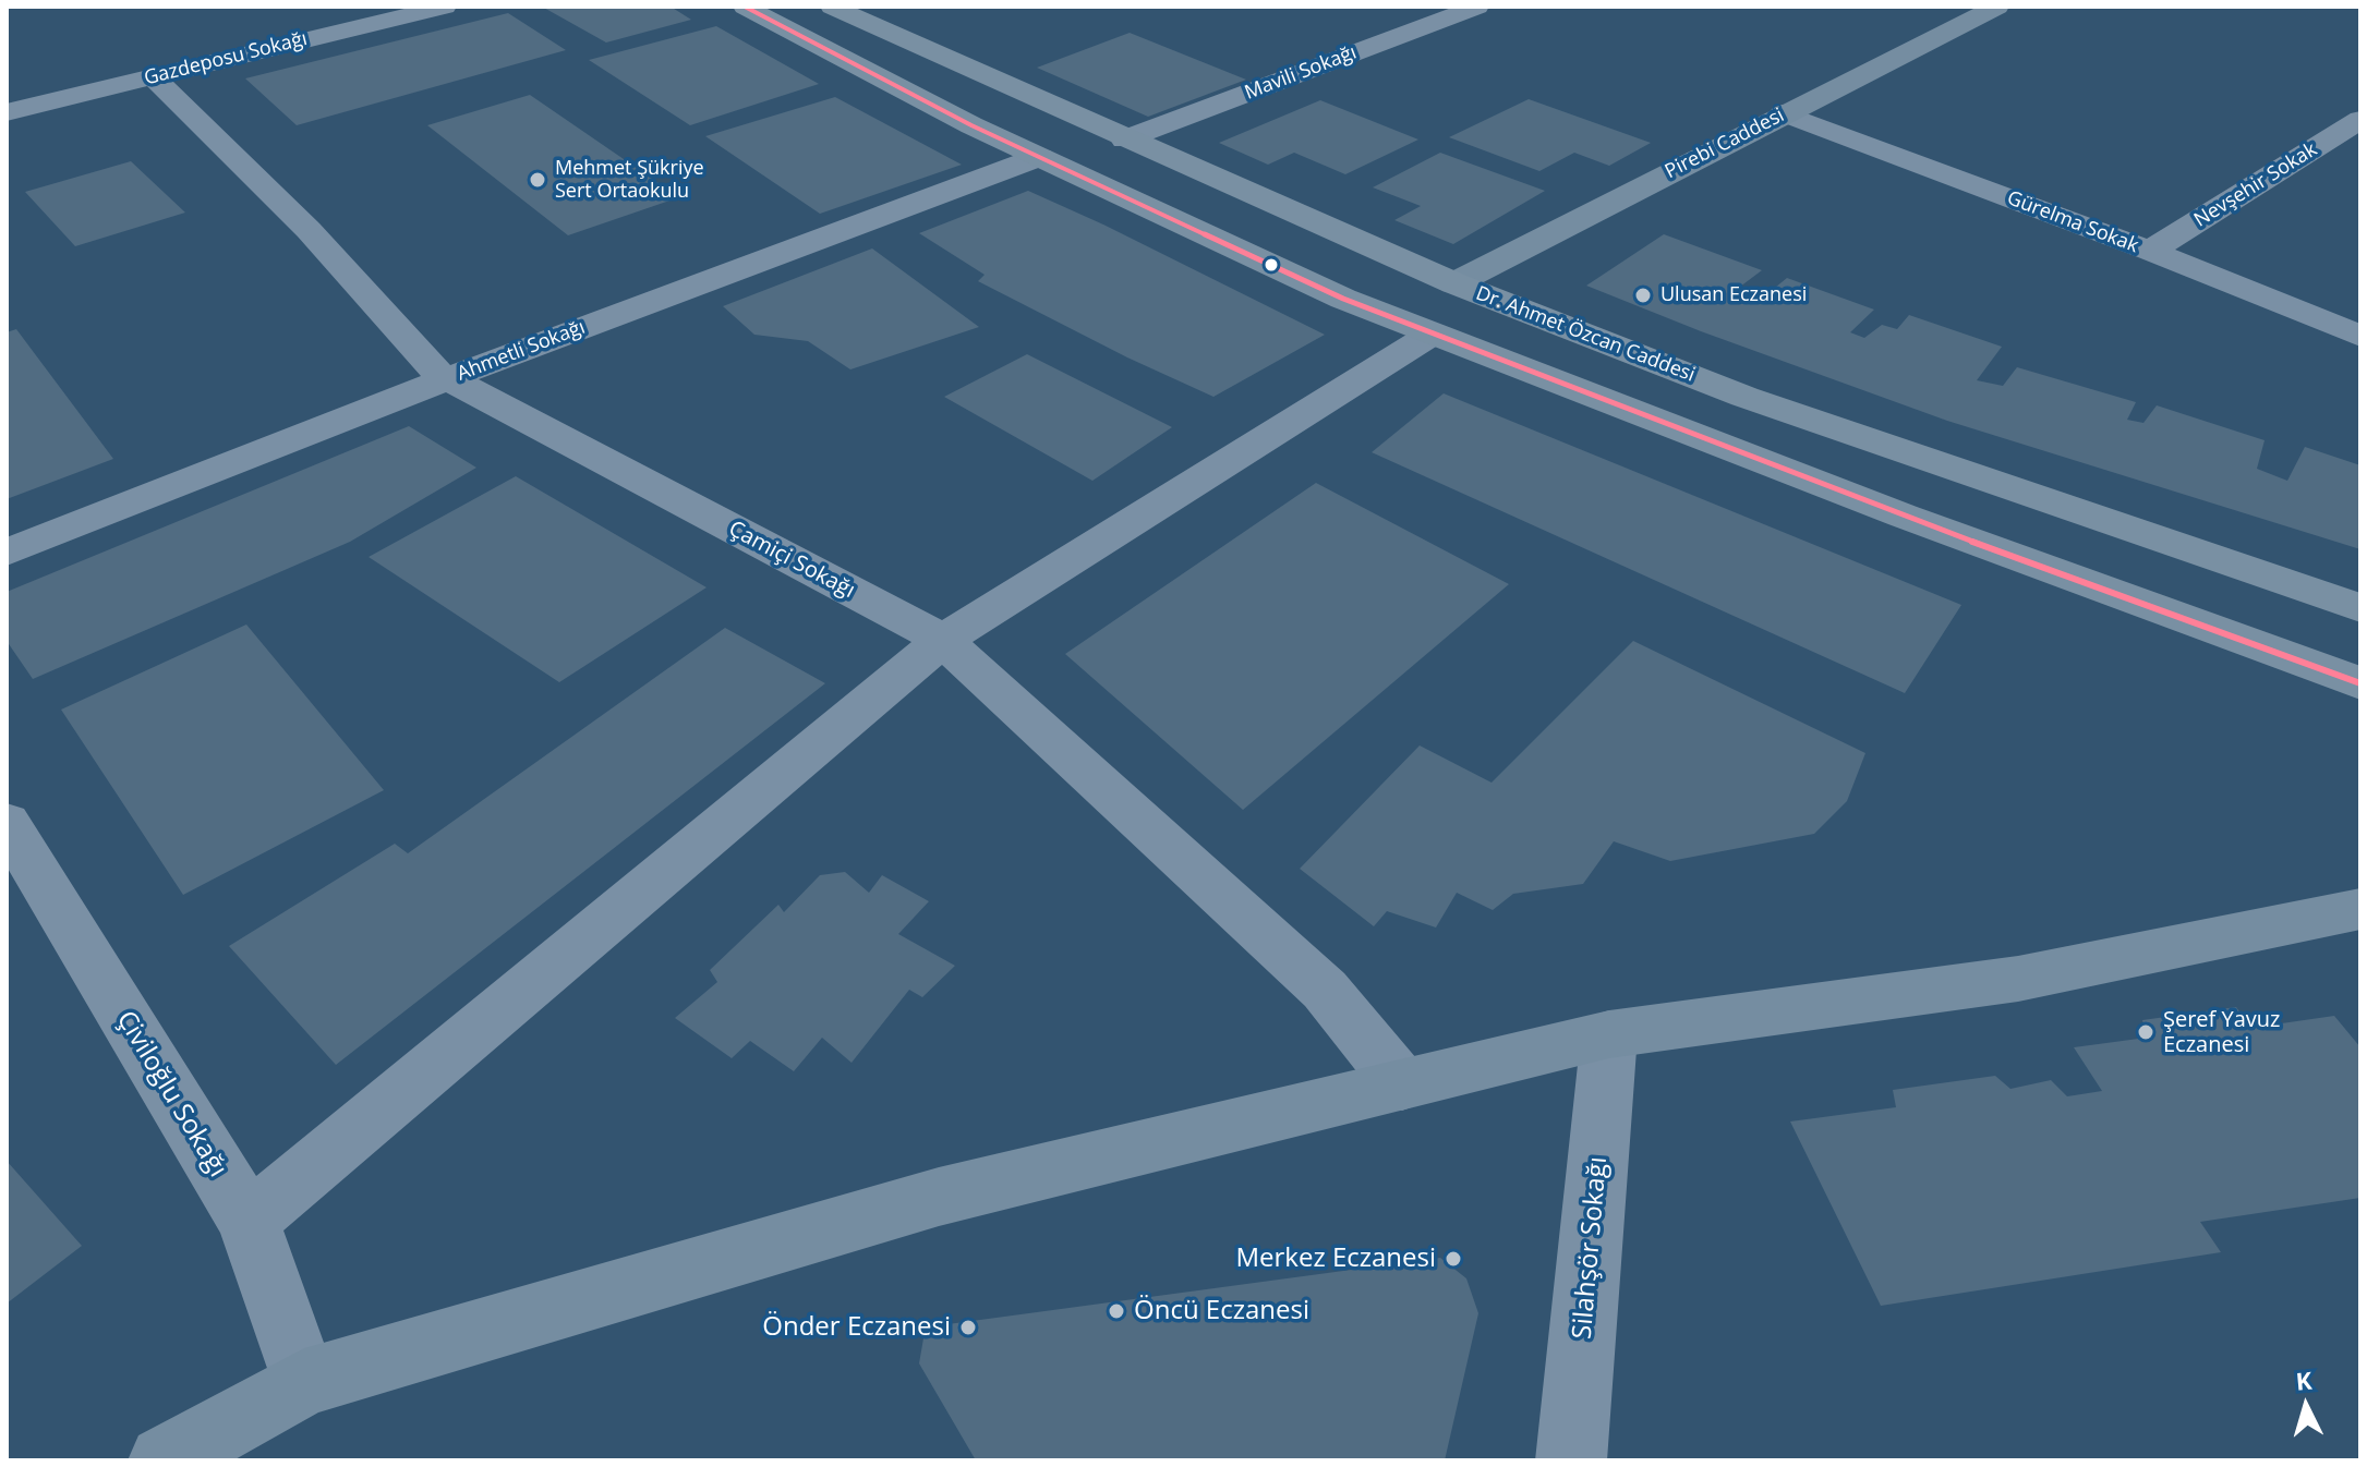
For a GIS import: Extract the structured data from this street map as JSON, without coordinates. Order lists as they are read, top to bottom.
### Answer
{
  "streets": {
    "main road": ["Dr. Ahmet Özcan Caddesi"],
    "street": [
      "Gazdeposu Sokağı",
      "Mavili Sokağı",
      "Pirebi Caddesi",
      "Nevşehir Sokak",
      "Gürelma Sokak",
      "Ahmetli Sokağı",
      "Çamiçi Sokağı",
      "Çiviloğlu Sokağı",
      "Silahşör Sokağı"
    ]
  },
  "crossings": [
    ["Gazdeposu Sokağı", "Çamiçi Sokağı"],
    ["Mavili Sokağı", "Dr. Ahmet Özcan Caddesi"],
    ["Pirebi Caddesi", "Gürelma Sokak"],
    ["Pirebi Caddesi", "Dr. Ahmet Özcan Caddesi"],
    ["Nevşehir Sokak", "Gürelma Sokak"],
    ["Ahmetli Sokağı", "Çamiçi Sokağı"]
  ],
  "places": [
    "Mehmet Şükriye Sert Ortaokulu",
    "Ulusan Eczanesi",
    "Şeref Yavuz Eczanesi",
    "Merkez Eczanesi",
    "Öncü Eczanesi",
    "Önder Eczanesi"
  ],
  "north": "top"
}
